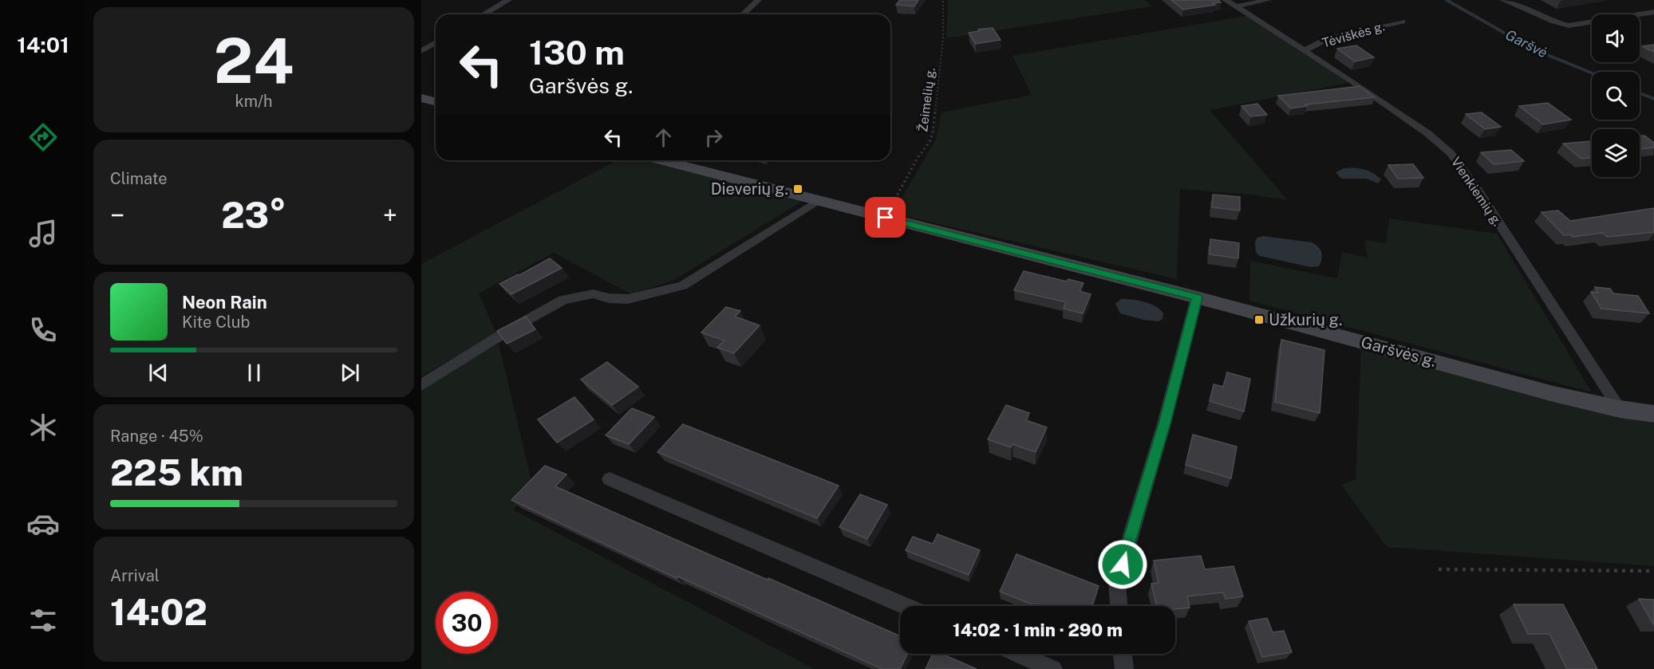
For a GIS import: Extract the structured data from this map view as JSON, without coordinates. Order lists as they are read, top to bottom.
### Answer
{
  "streets": {
    "main road": ["Garšvės g."],
    "street": ["Tėviškės g.", "Vienkiemių g."],
    "path": ["Žeimelių g."]
  },
  "crossings": [
    ["Tėviškės g.", "Vienkiemių g."],
    ["Žeimelių g.", "Garšvės g."],
    ["Vienkiemių g.", "Garšvės g."]
  ],
  "water": ["Garšvė"],
  "places": {
    "transit": ["Dieverių g.", "Užkurių g."]
  },
  "page": {
    "tabs": "14:01",
    "tile": [
      ["24", "km/h"],
      "Climate",
      ["Range · 45%", "225 km"],
      ["Arrival", "14:02"]
    ],
    "turn": ["130 m", "Garšvės g."],
    "heat": ["−", "23°", "+"],
    "song": ["Neon Rain", "Kite Club"],
    "limit": "30",
    "trip": "14:02 · 1 min · 290 m"
  }
}
